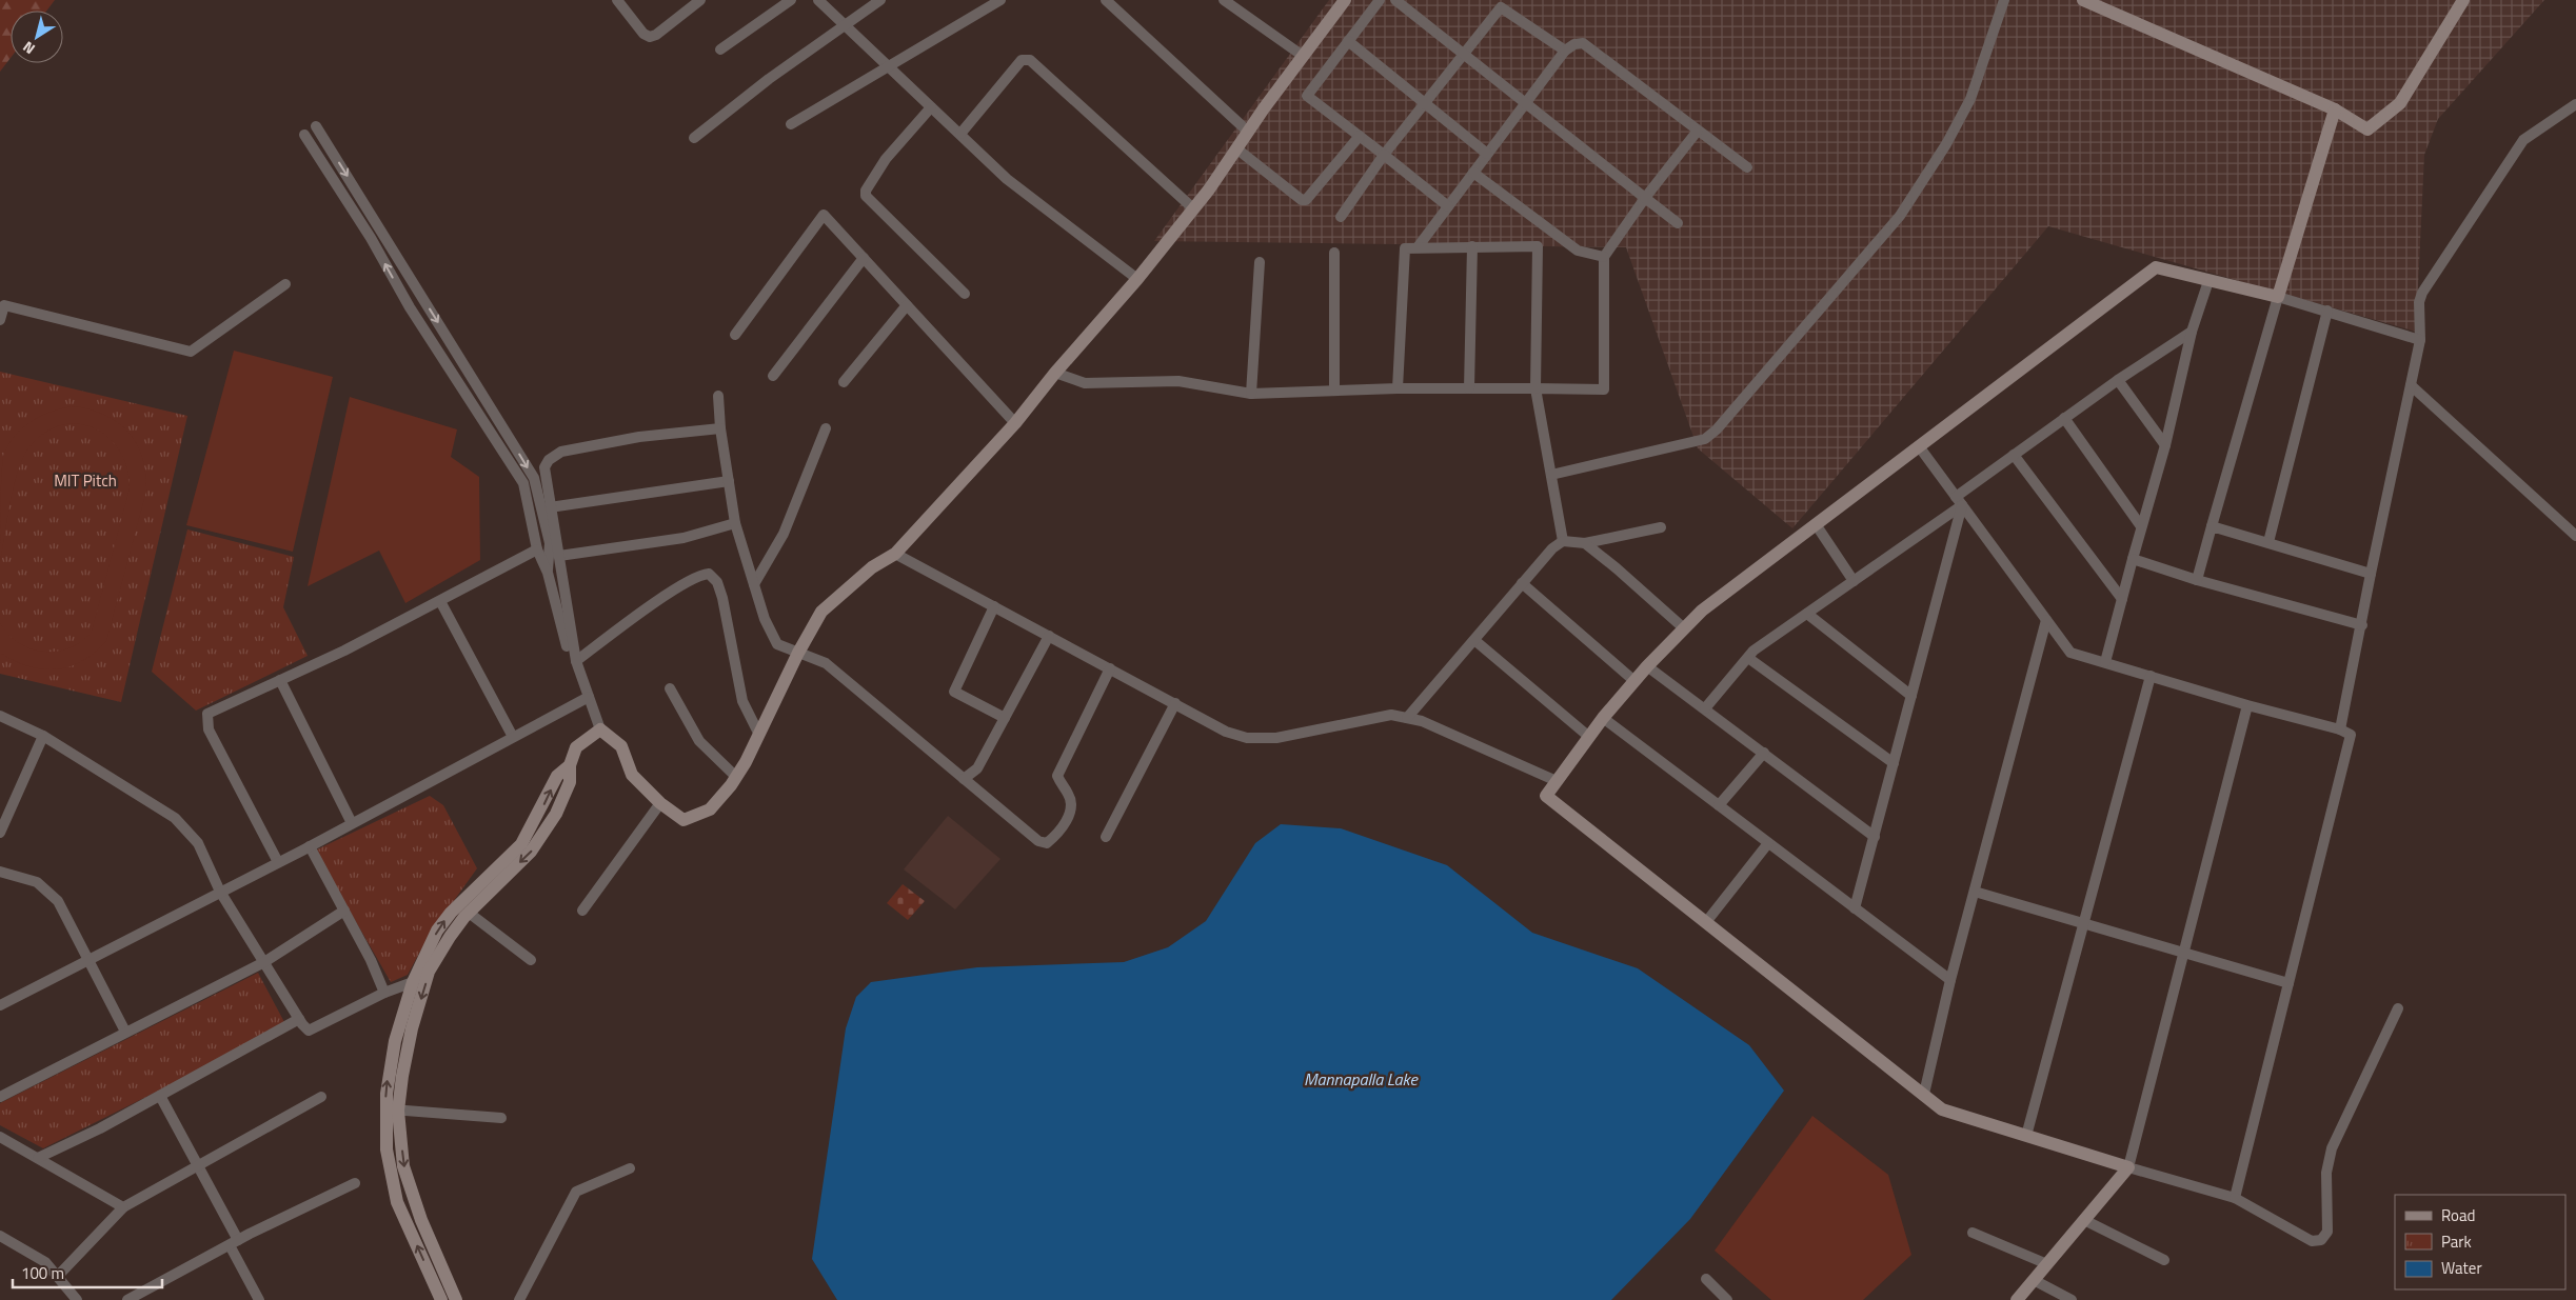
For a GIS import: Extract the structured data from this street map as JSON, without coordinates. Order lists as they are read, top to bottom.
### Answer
{
  "water": ["Mannapalla Lake"],
  "parks": ["MIT Pitch"],
  "legend": ["Road", "Park", "Water"],
  "scale_bar": "100 m",
  "north": "bottom left"
}
